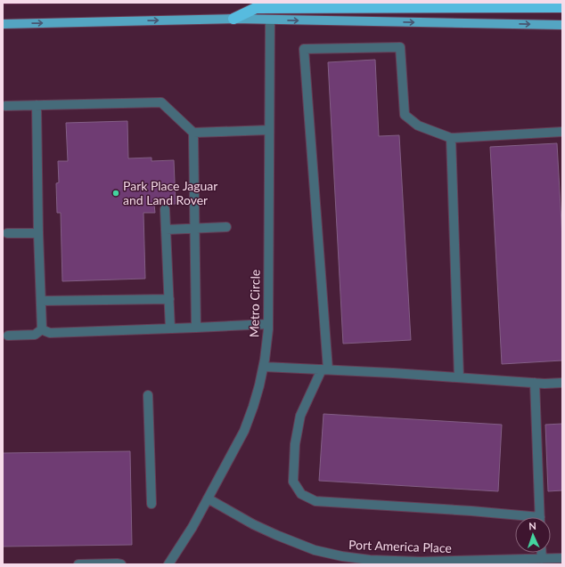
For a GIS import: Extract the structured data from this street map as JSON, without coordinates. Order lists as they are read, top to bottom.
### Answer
{
  "streets": {
    "street": ["Metro Circle", "Port America Place"]
  },
  "crossings": [
    ["Metro Circle", "Port America Place"]
  ],
  "places": ["Park Place Jaguar and Land Rover"],
  "north": "top"
}
